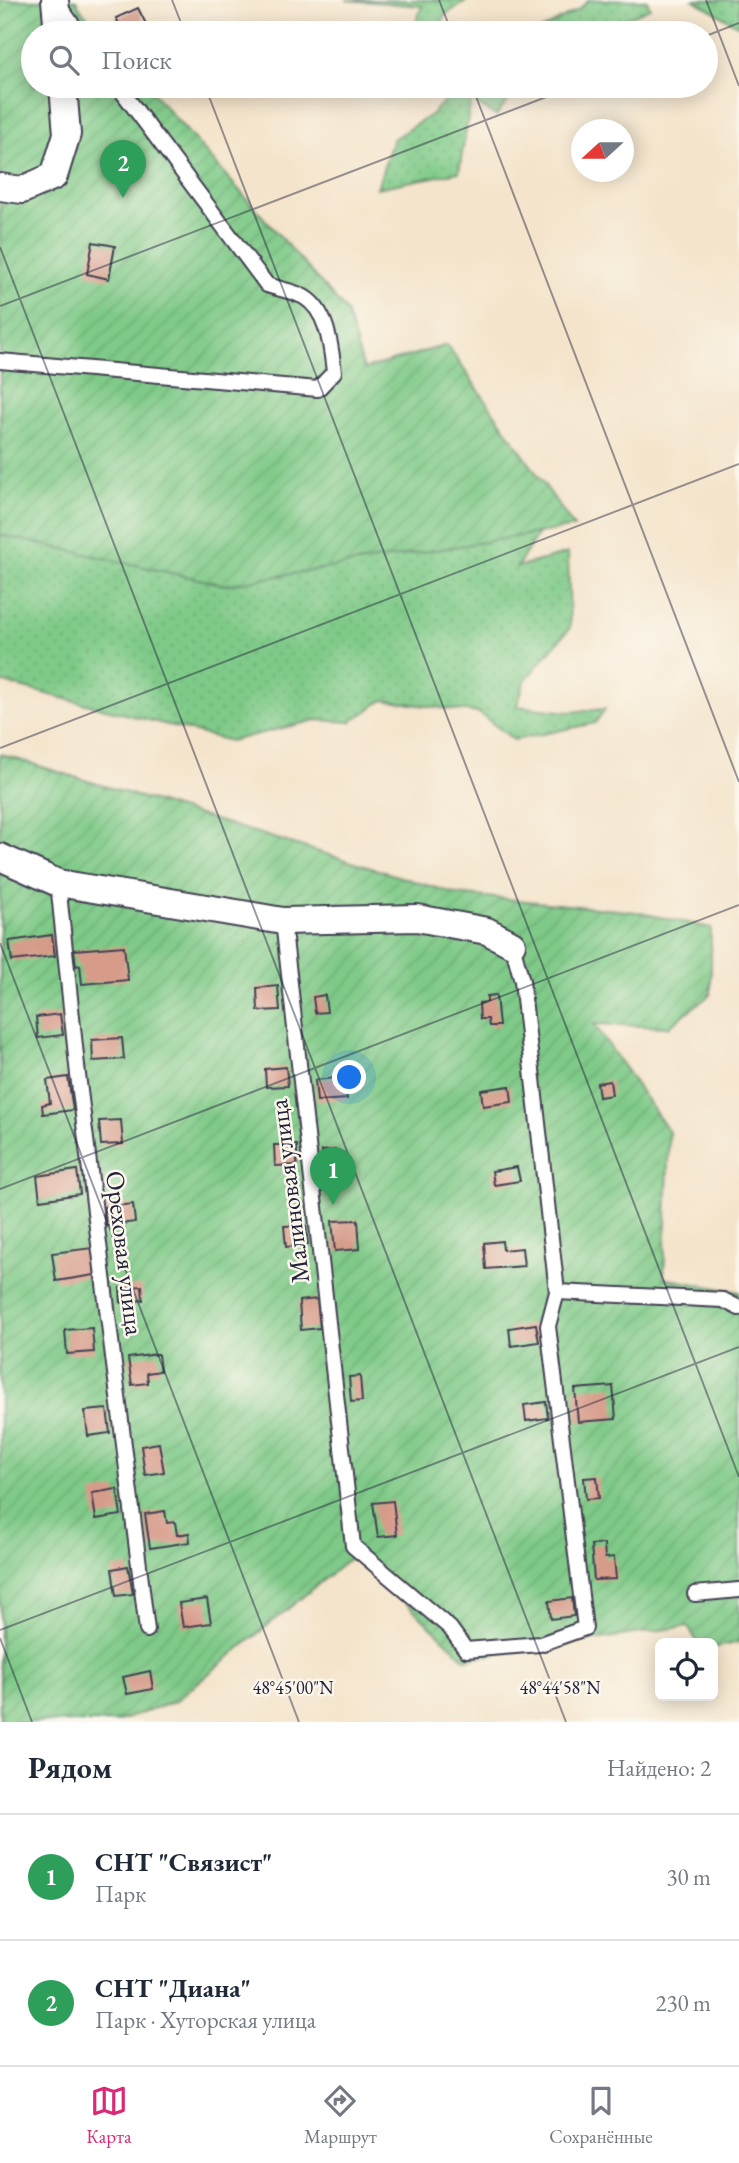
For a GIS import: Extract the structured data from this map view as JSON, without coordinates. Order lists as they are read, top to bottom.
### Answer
{
  "streets": {
    "lane": ["Малиновая улица", "Ореховая улица"]
  },
  "north": "left",
  "page": {
    "search": "Поиск",
    "pins": ["2", "1"],
    "heading": ["Рядом", "Найдено: 2"],
    "list": [
      {
        "mark": "1",
        "name": "СНТ \"Связист\"",
        "note": "Парк",
        "value": "30 m"
      },
      {
        "mark": "2",
        "name": "СНТ \"Диана\"",
        "note": "Парк · Хуторская улица",
        "value": "230 m"
      }
    ],
    "nav": ["Карта", "Маршрут", "Сохранённые"]
  },
  "coordinates": ["48°45'00\"N", "48°44'58\"N"]
}
